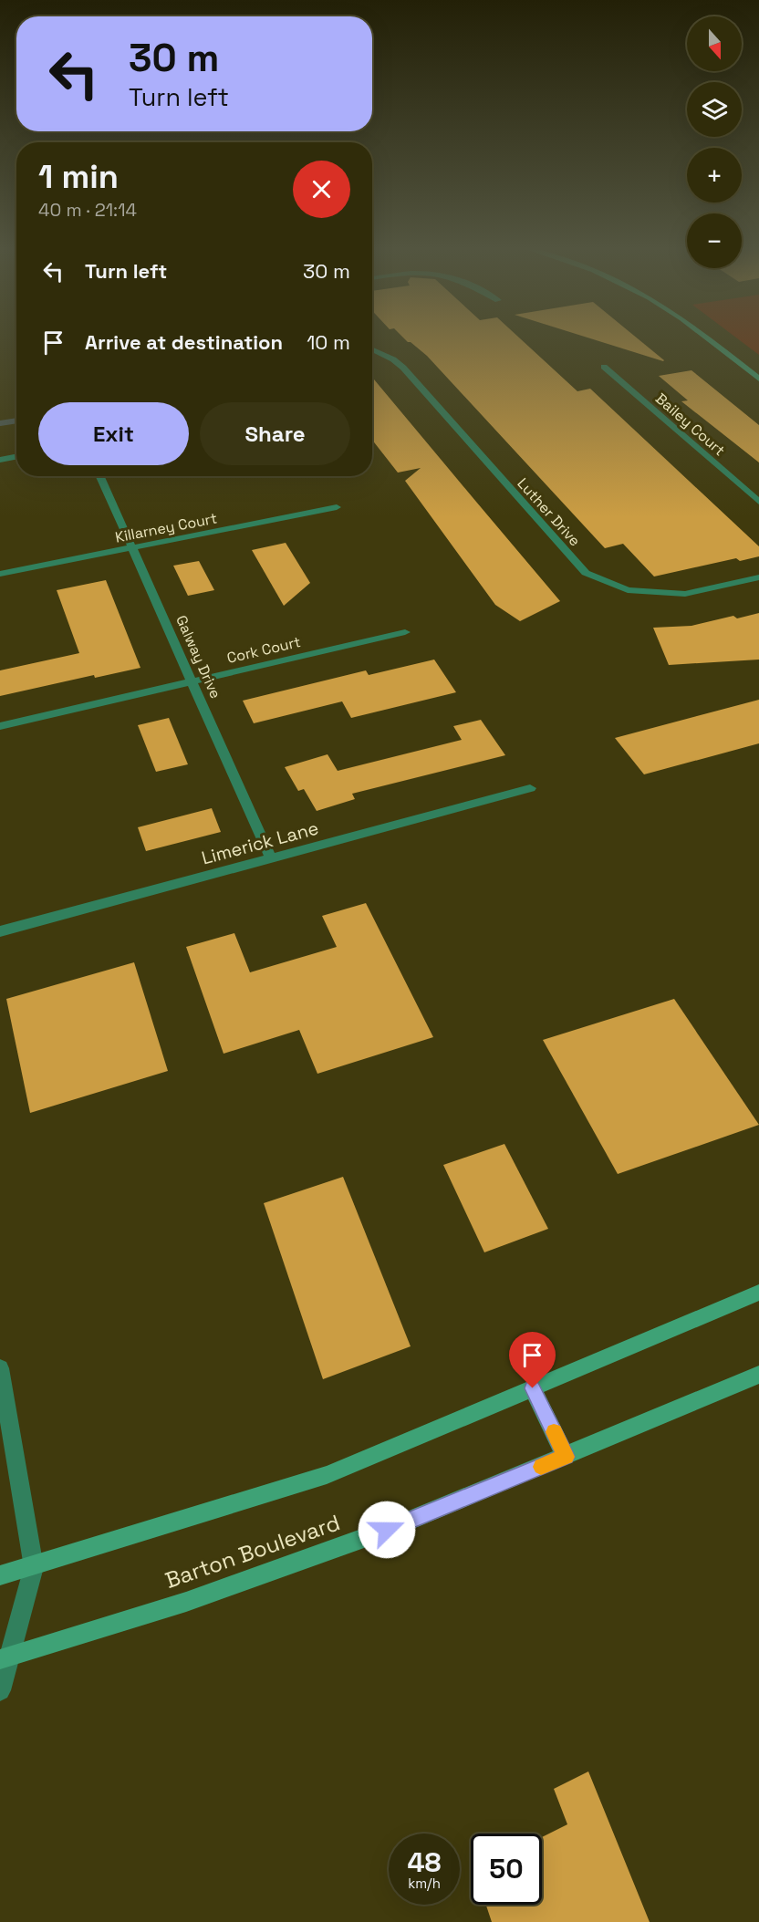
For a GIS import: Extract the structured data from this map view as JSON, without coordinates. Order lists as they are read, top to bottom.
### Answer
{
  "streets": {
    "main road": ["Barton Boulevard"],
    "street": [
      "Bailey Court",
      "Luther Drive",
      "Killarney Court",
      "Cork Court",
      "Galway Drive",
      "Limerick Lane"
    ]
  },
  "crossings": [
    ["Killarney Court", "Galway Drive"],
    ["Cork Court", "Galway Drive"],
    ["Galway Drive", "Limerick Lane"]
  ],
  "north": "bottom",
  "page": {
    "map_buttons": ["+", "−"],
    "turn": ["30 m", "Turn left"],
    "heading": ["1 min", "40 m · 21:14"],
    "list": [
      {
        "name": "Turn left",
        "value": "30 m"
      },
      {
        "name": "Arrive at destination",
        "value": "10 m"
      }
    ],
    "buttons": ["Exit", "Share"],
    "speed": "48 km/h",
    "limit": "50"
  }
}
